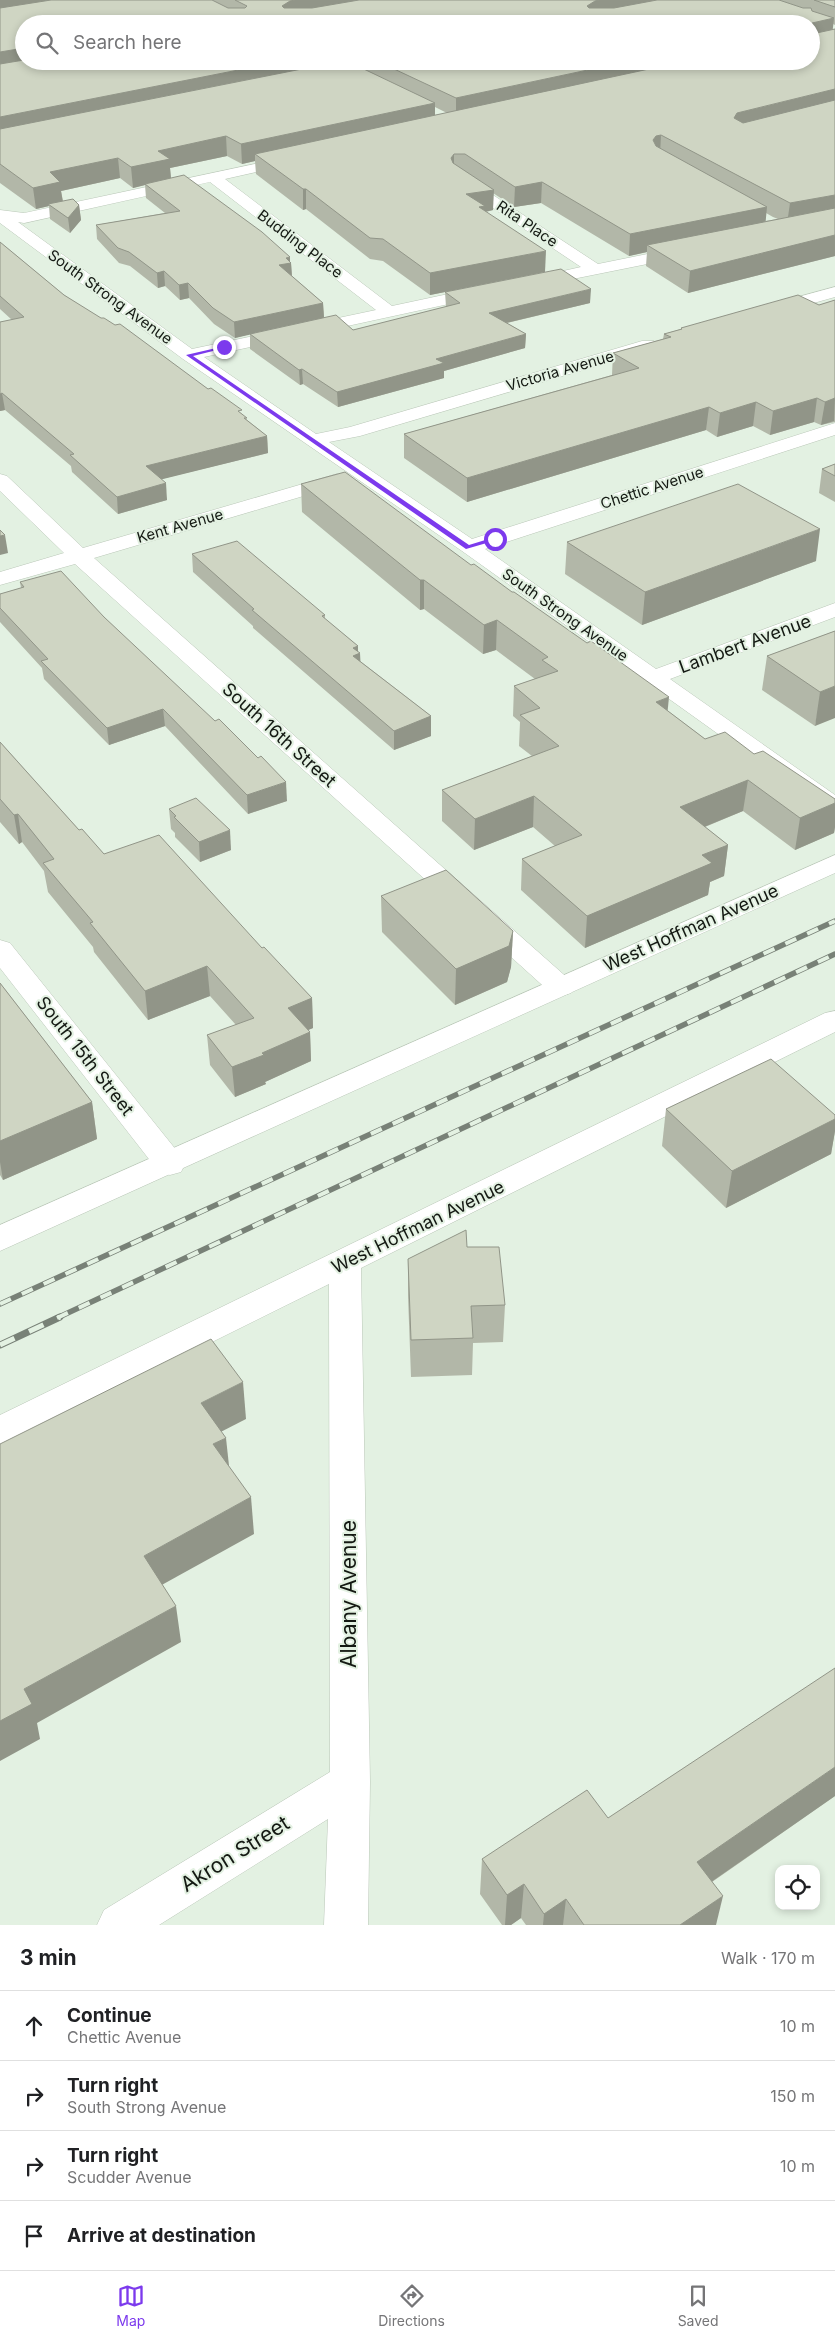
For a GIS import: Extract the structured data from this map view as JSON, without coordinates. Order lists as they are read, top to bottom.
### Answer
{
  "streets": {
    "street": [
      "Rita Place",
      "Budding Place",
      "South Strong Avenue",
      "Victoria Avenue",
      "Chettic Avenue",
      "Kent Avenue",
      "Lambert Avenue",
      "South 16th Street",
      "West Hoffman Avenue",
      "South 15th Street",
      "Albany Avenue",
      "Akron Street"
    ]
  },
  "crossings": [
    ["South Strong Avenue", "Victoria Avenue"],
    ["South Strong Avenue", "Chettic Avenue"],
    ["South Strong Avenue", "Kent Avenue"],
    ["South Strong Avenue", "Lambert Avenue"],
    ["Kent Avenue", "South 16th Street"],
    ["South 16th Street", "West Hoffman Avenue"],
    ["West Hoffman Avenue", "South 15th Street"],
    ["West Hoffman Avenue", "Albany Avenue"],
    ["Albany Avenue", "Akron Street"]
  ],
  "page": {
    "search": "Search here",
    "heading": ["3 min", "Walk · 170 m"],
    "list": [
      ["Continue", "Chettic Avenue", "10 m"],
      ["Turn right", "South Strong Avenue", "150 m"],
      ["Turn right", "Scudder Avenue", "10 m"],
      "Arrive at destination"
    ],
    "nav": ["Map", "Directions", "Saved"]
  }
}
